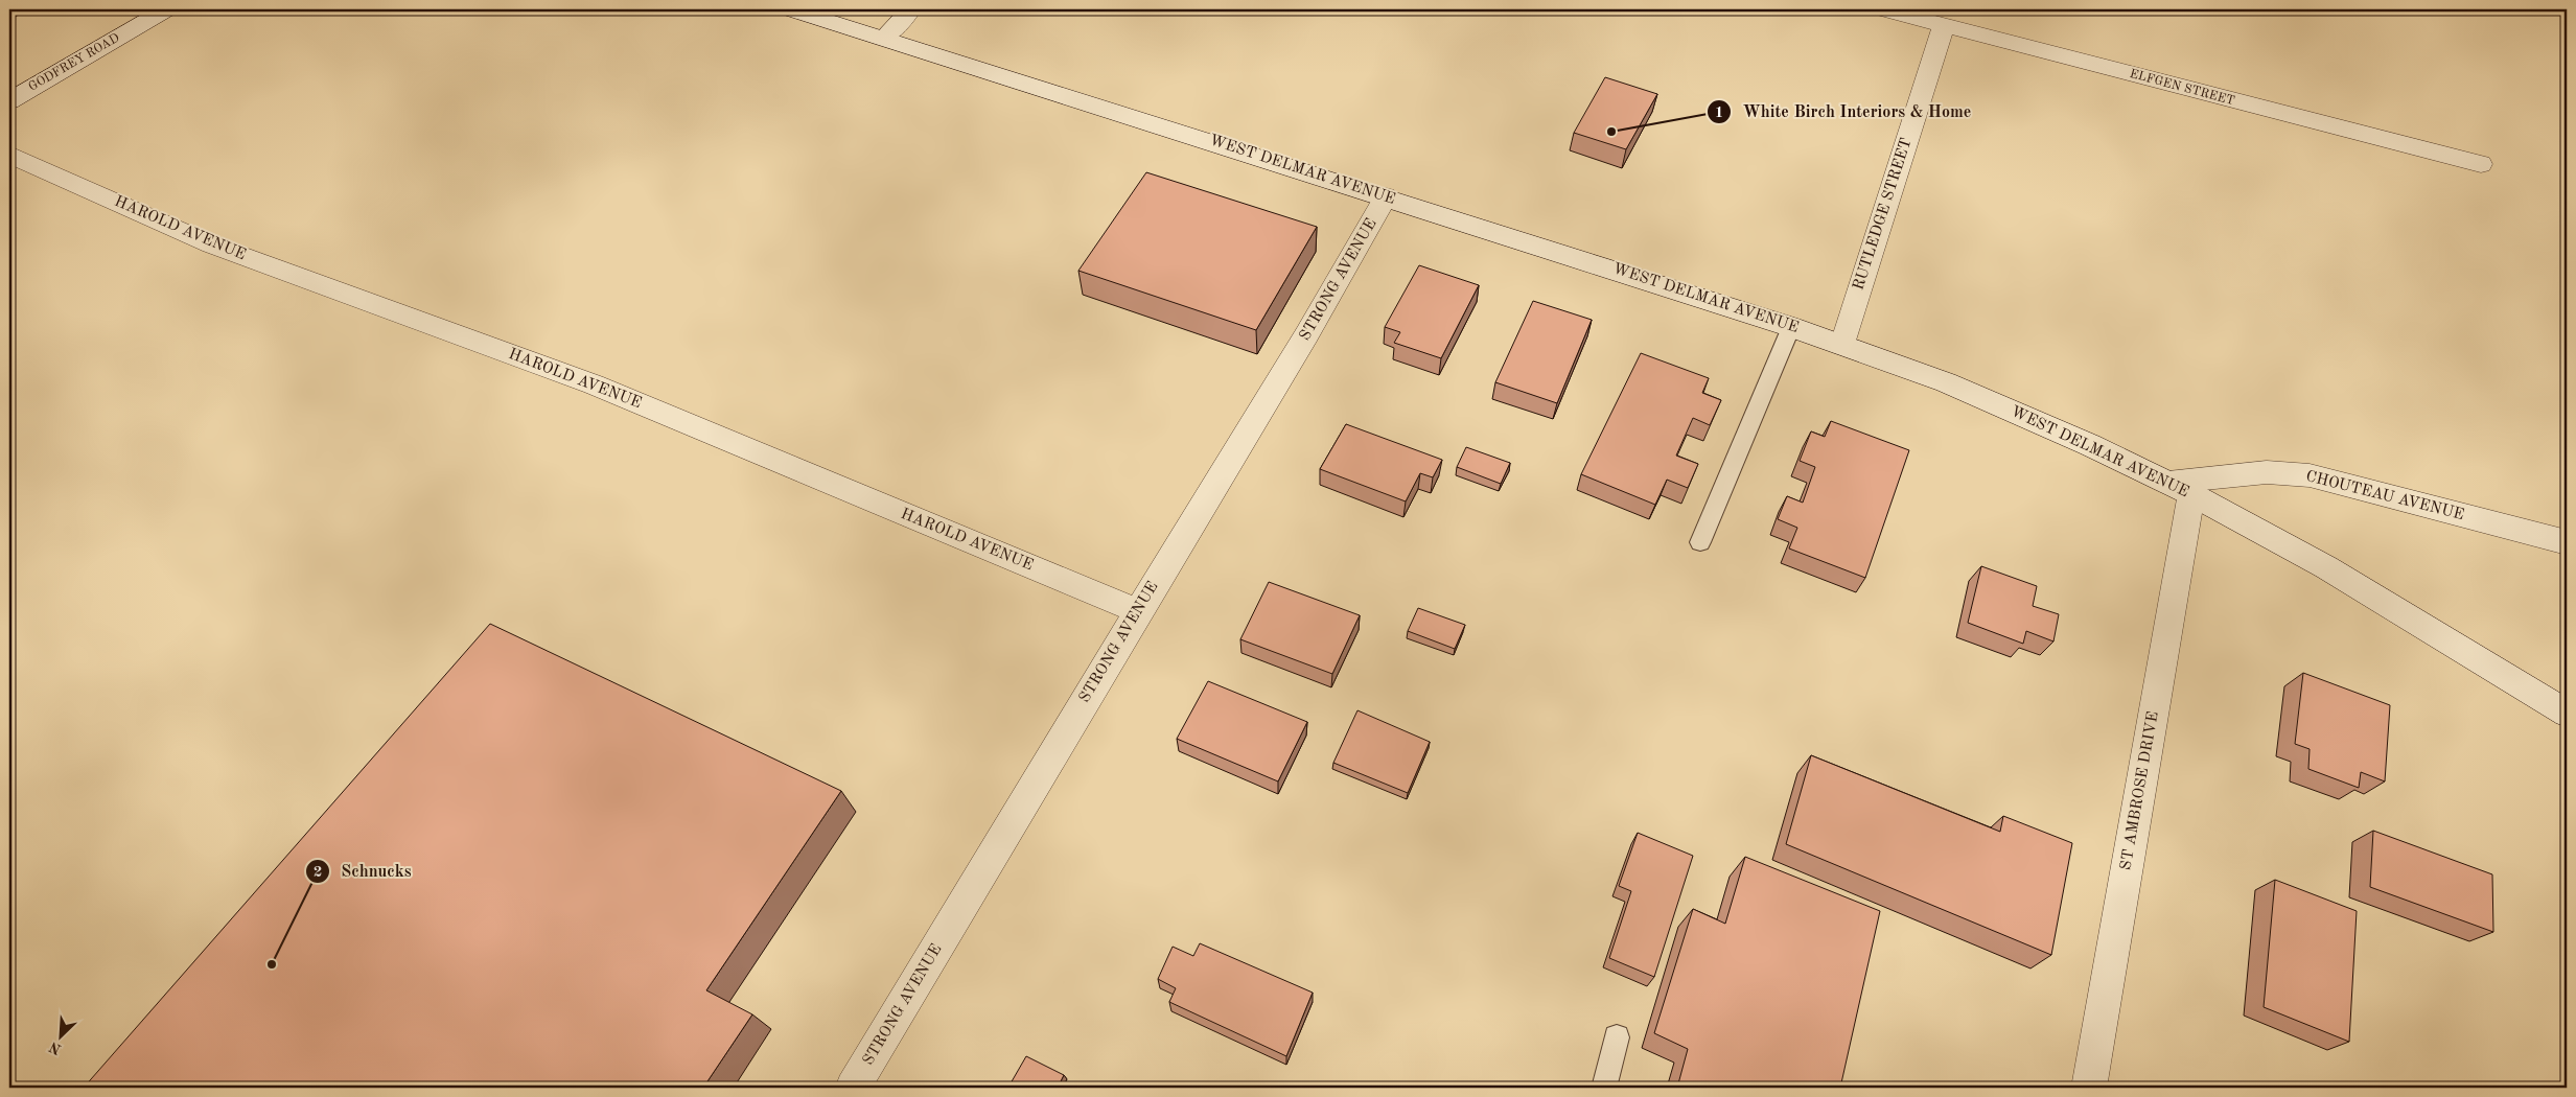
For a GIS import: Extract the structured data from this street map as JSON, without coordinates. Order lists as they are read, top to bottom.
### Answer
{
  "streets": {
    "street": [
      "GODFREY ROAD",
      "ELFGEN STREET",
      "WEST DELMAR AVENUE",
      "RUTLEDGE STREET",
      "HAROLD AVENUE",
      "STRONG AVENUE",
      "CHOUTEAU AVENUE",
      "ST AMBROSE DRIVE"
    ]
  },
  "crossings": [
    ["ELFGEN STREET", "RUTLEDGE STREET"],
    ["WEST DELMAR AVENUE", "RUTLEDGE STREET"],
    ["WEST DELMAR AVENUE", "STRONG AVENUE"],
    ["WEST DELMAR AVENUE", "CHOUTEAU AVENUE"],
    ["WEST DELMAR AVENUE", "ST AMBROSE DRIVE"],
    ["HAROLD AVENUE", "STRONG AVENUE"],
    ["CHOUTEAU AVENUE", "ST AMBROSE DRIVE"]
  ],
  "places": ["White Birch Interiors & Home", "Schnucks"],
  "north": "bottom left"
}
